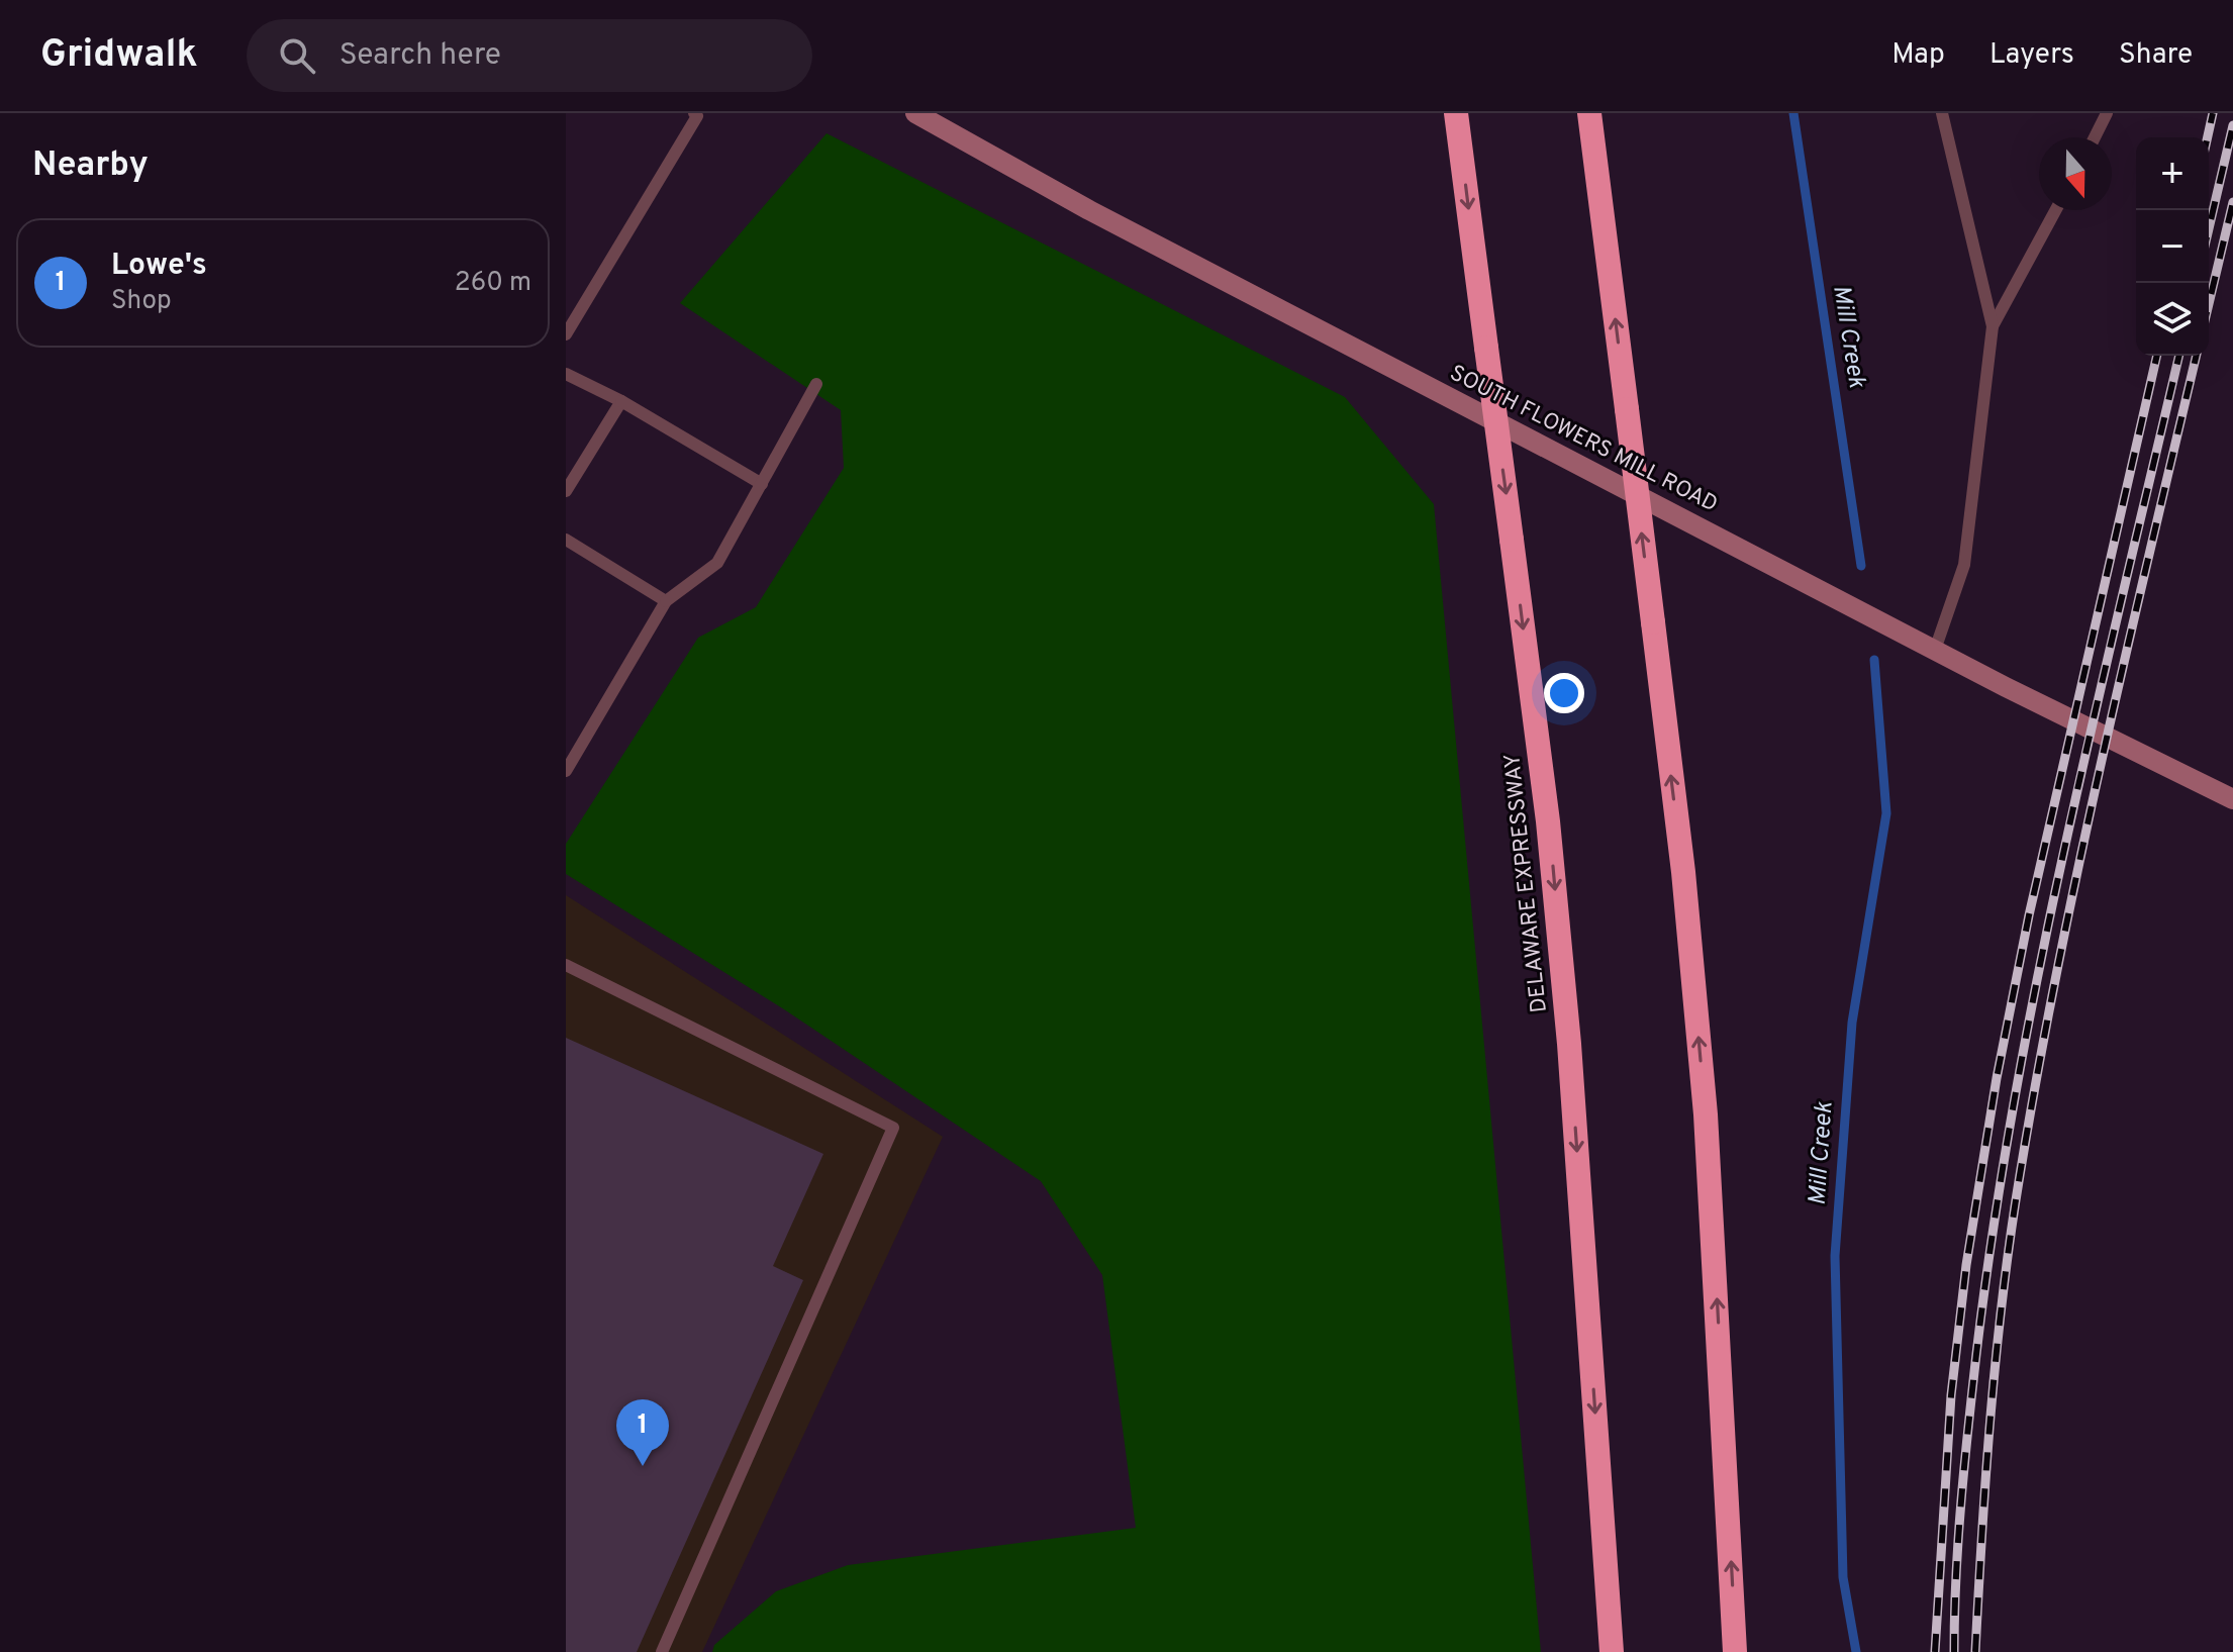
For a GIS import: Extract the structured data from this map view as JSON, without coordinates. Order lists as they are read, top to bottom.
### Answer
{
  "streets": {
    "highway": ["DELAWARE EXPRESSWAY"],
    "main road": ["SOUTH FLOWERS MILL ROAD"]
  },
  "water": ["Mill Creek"],
  "north": "bottom",
  "page": {
    "header": "Gridwalk",
    "search": "Search here",
    "nav": ["Map", "Layers", "Share"],
    "heading": "Nearby",
    "map_buttons": ["+", "−"],
    "list": [
      {
        "mark": "1",
        "name": "Lowe's",
        "note": "Shop",
        "value": "260 m"
      }
    ],
    "pins": "1"
  }
}
